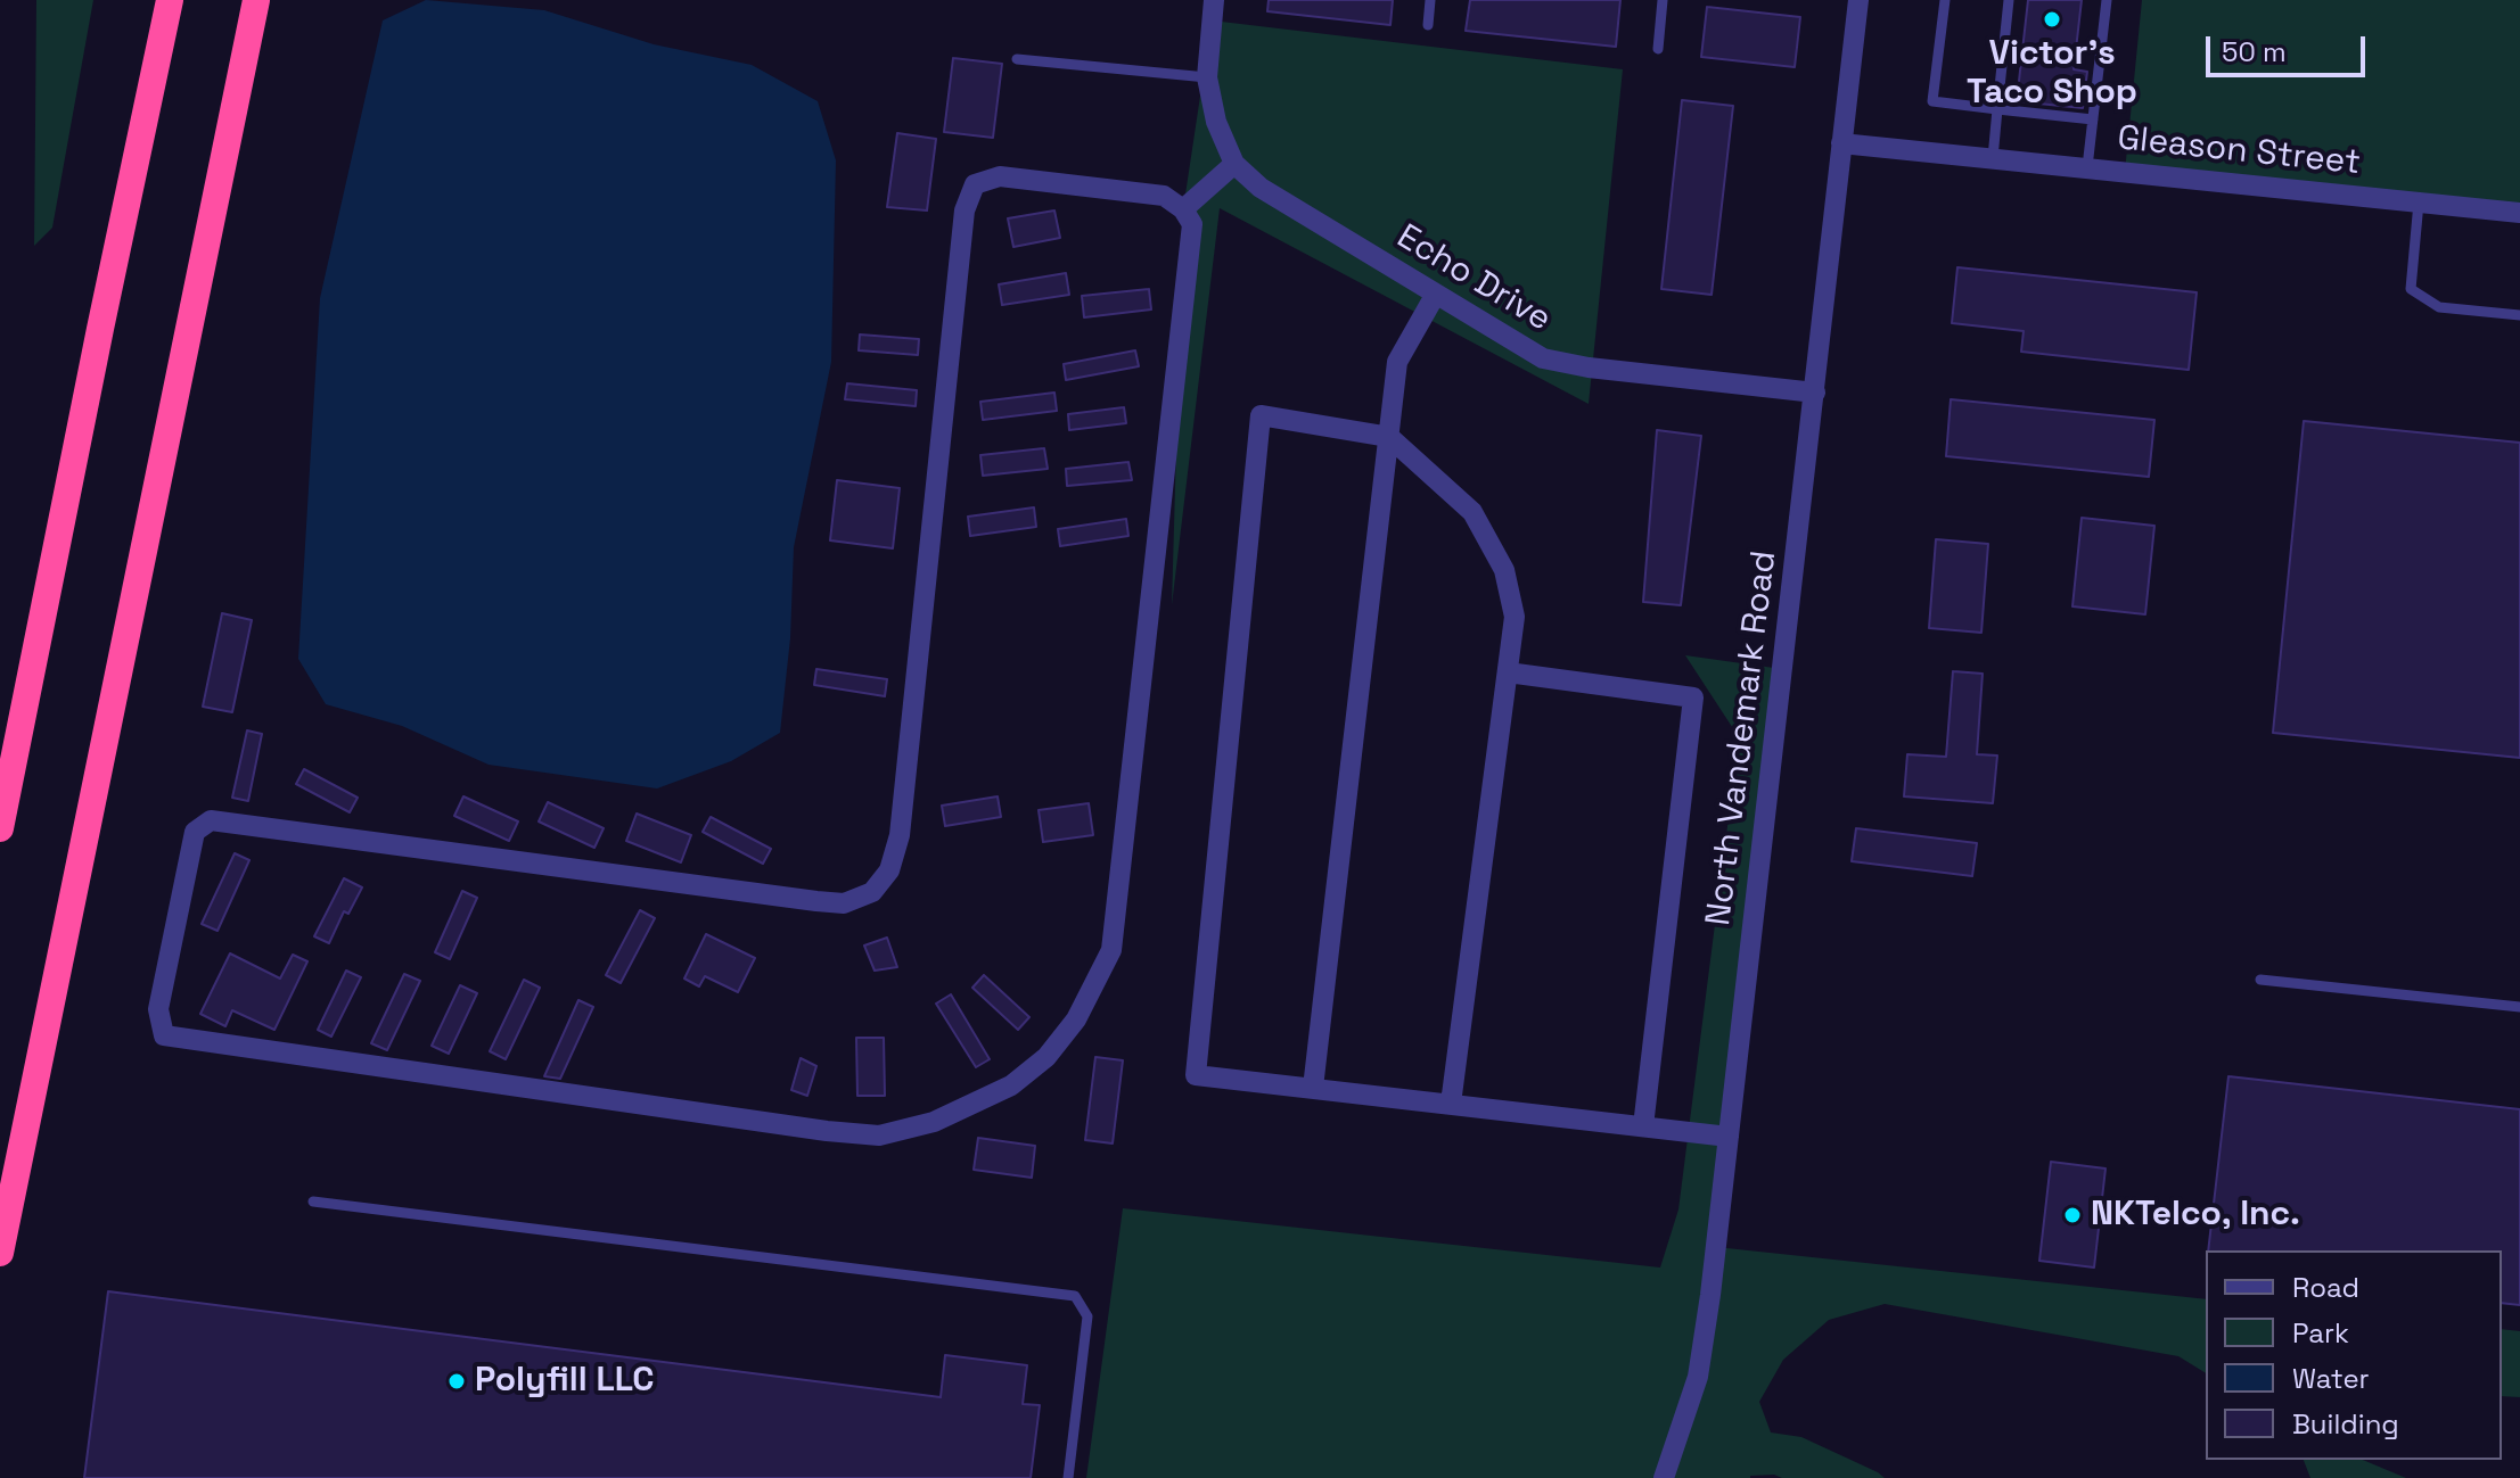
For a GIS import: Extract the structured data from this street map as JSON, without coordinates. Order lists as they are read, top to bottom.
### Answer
{
  "streets": {
    "street": ["Gleason Street", "Echo Drive", "North Vandemark Road"]
  },
  "crossings": [
    ["Gleason Street", "North Vandemark Road"],
    ["Echo Drive", "North Vandemark Road"]
  ],
  "places": ["Victor's Taco Shop", "NKTelco, Inc.", "Polyfill LLC"],
  "legend": [
    "Road",
    "Park",
    "Water",
    "Building"
  ],
  "scale_bar": "50 m"
}
